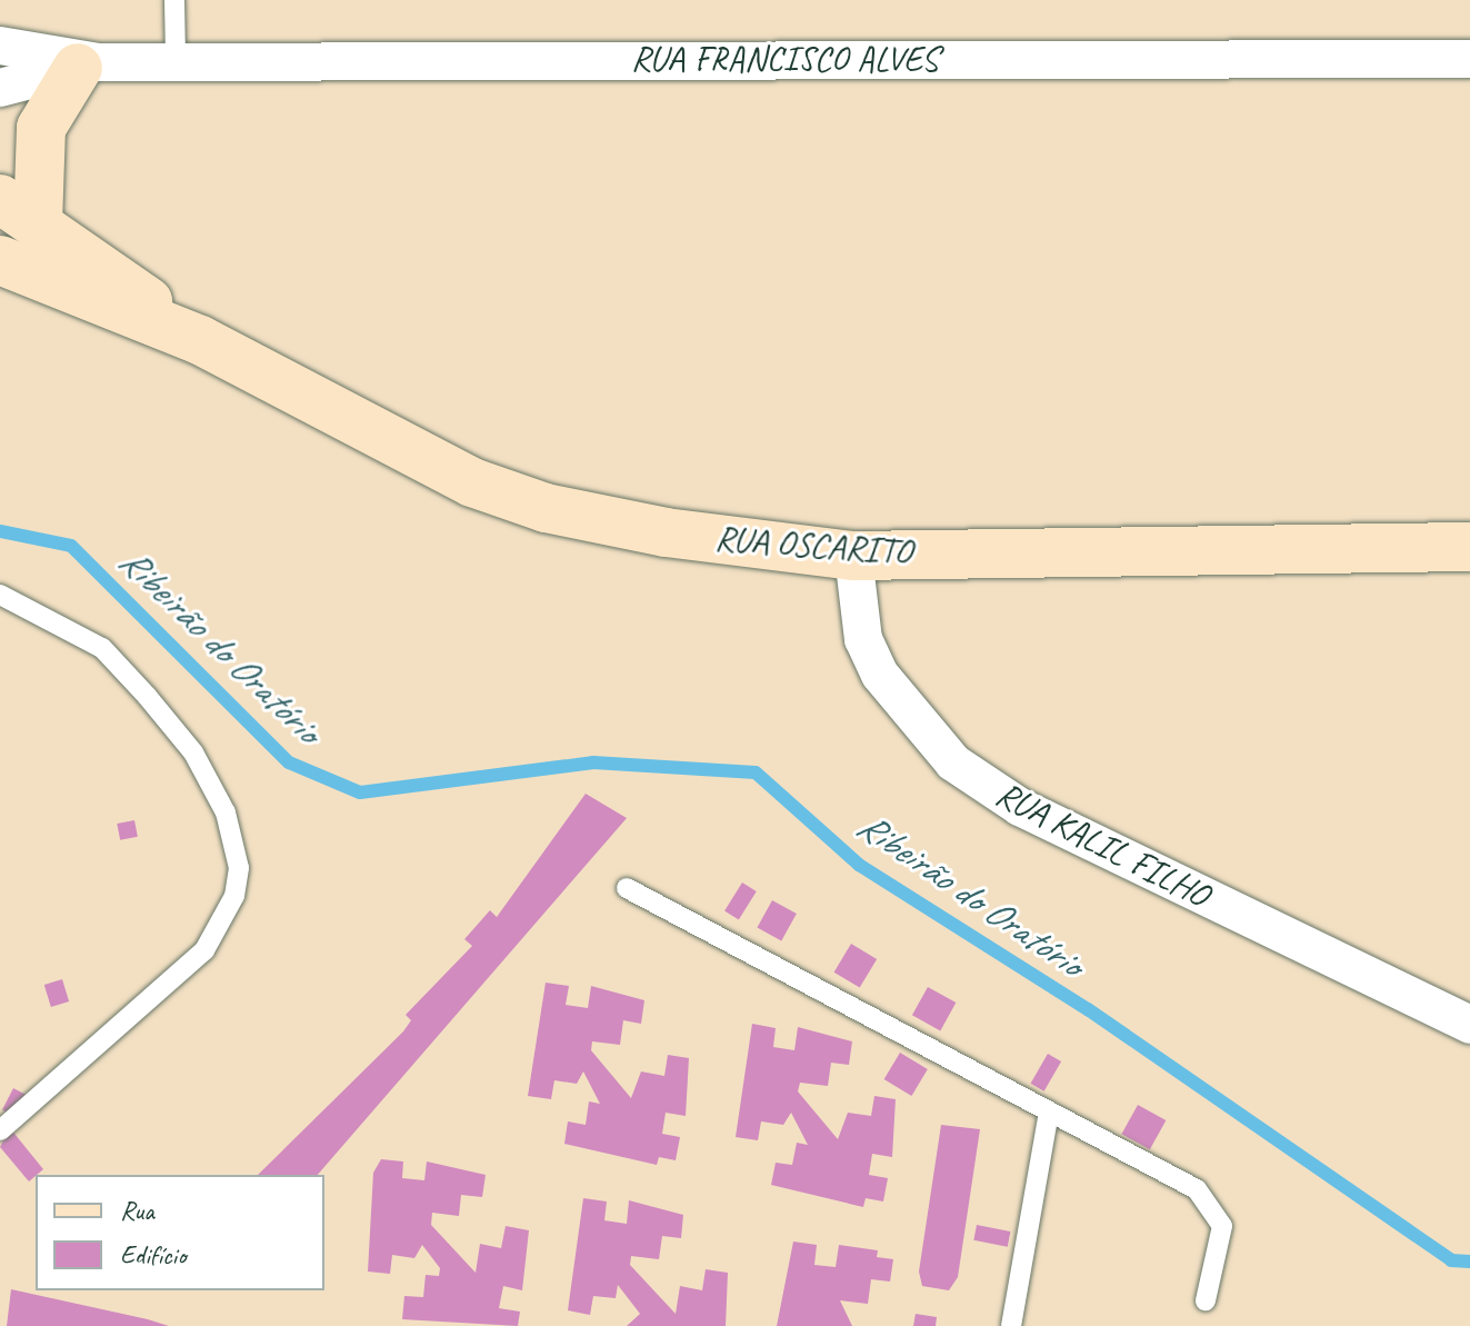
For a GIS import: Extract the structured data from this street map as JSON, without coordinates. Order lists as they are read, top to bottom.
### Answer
{
  "streets": {
    "main road": ["RUA OSCARITO"],
    "street": ["RUA FRANCISCO ALVES", "RUA KALIL FILHO"]
  },
  "crossings": [
    ["RUA OSCARITO", "RUA KALIL FILHO"]
  ],
  "water": ["Ribeirão do Oratório"],
  "legend": ["Rua", "Edifício"]
}
